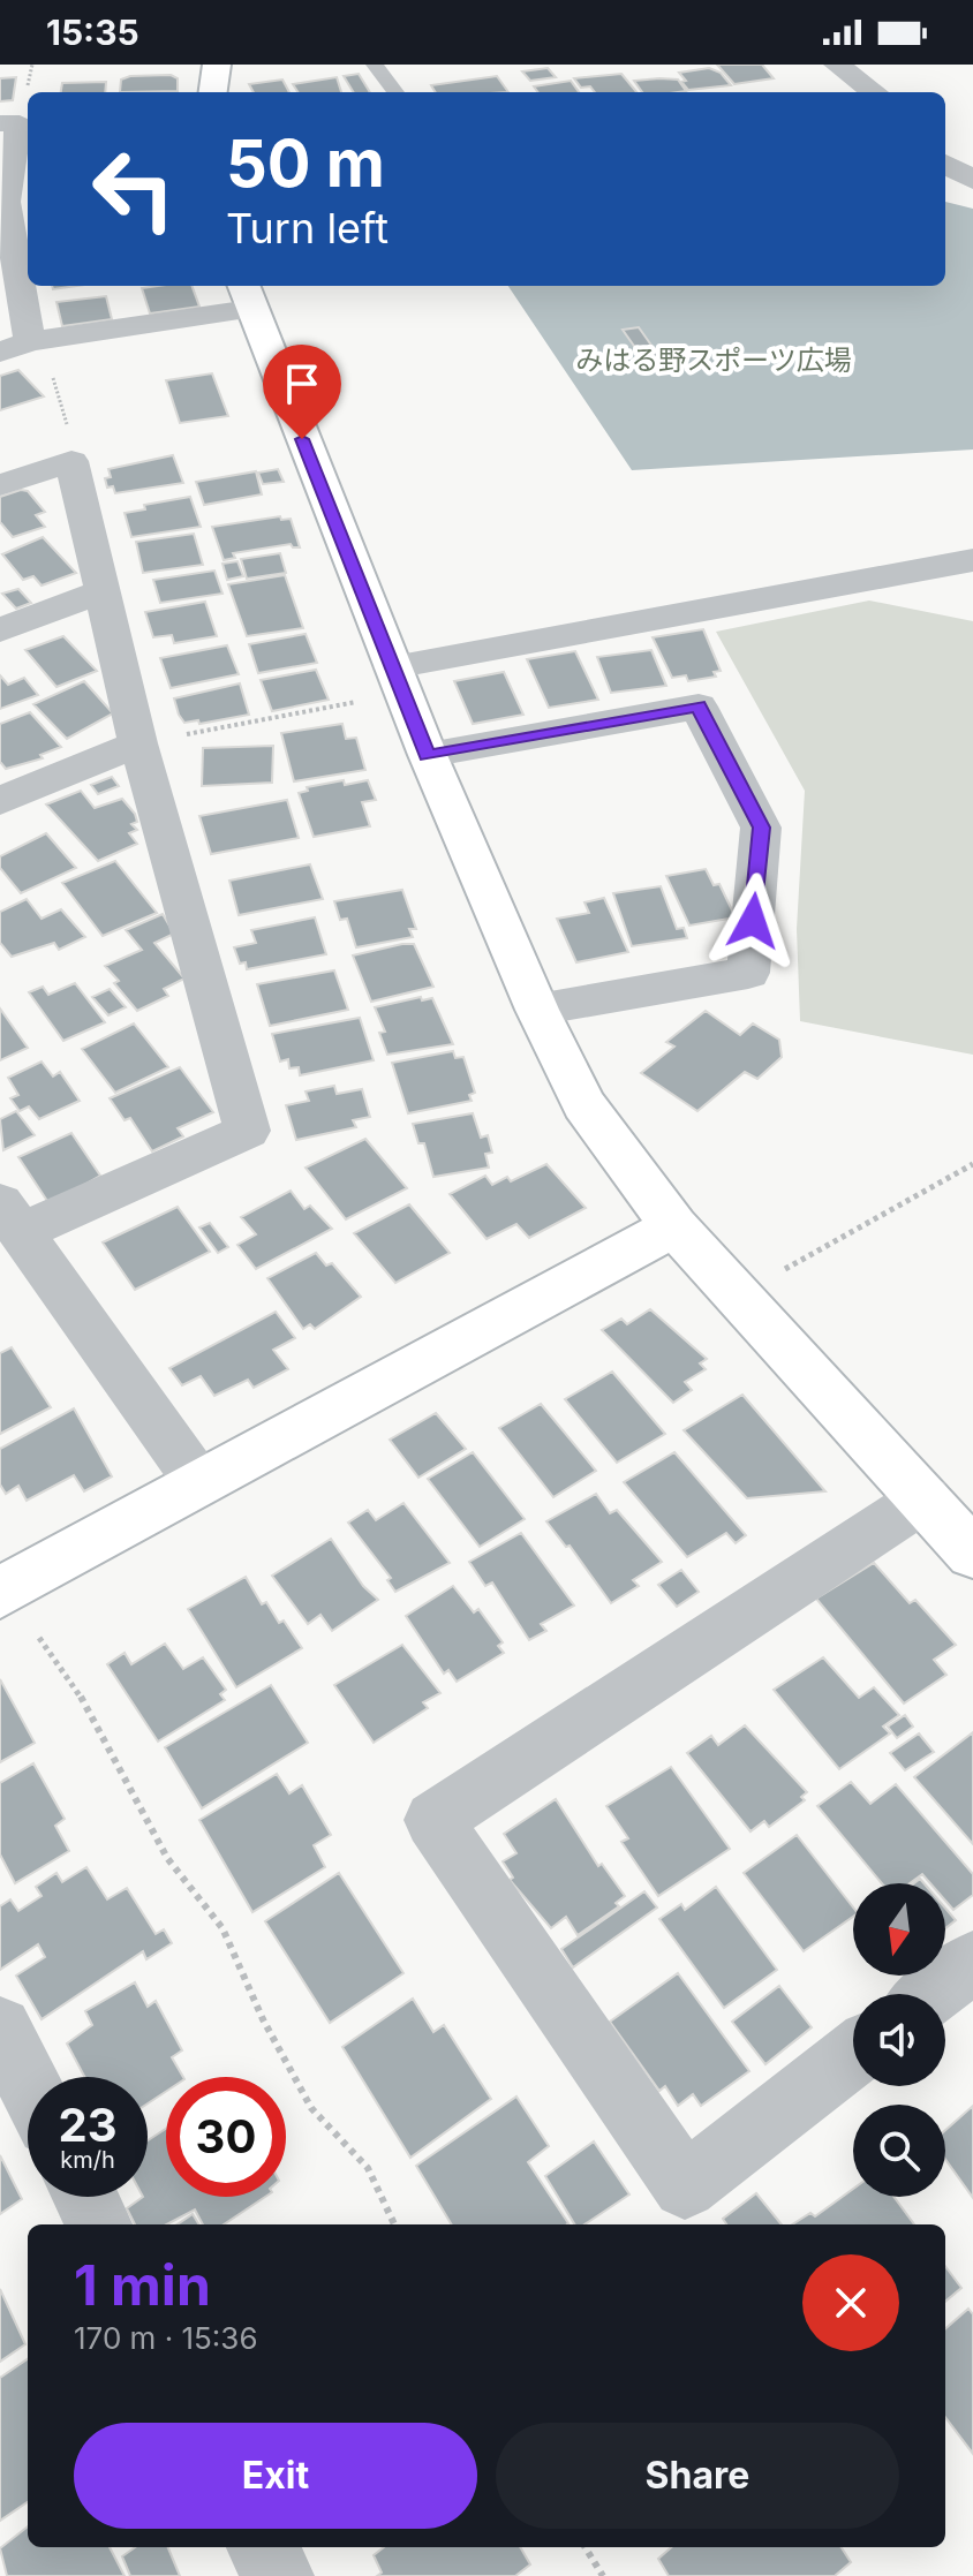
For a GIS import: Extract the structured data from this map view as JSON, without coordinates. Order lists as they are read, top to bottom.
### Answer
{
  "parks": ["みはる野スポーツ広場"],
  "north": "bottom",
  "page": {
    "status": "15:35",
    "turn": ["50 m", "Turn left"],
    "speed": "23 km/h",
    "limit": "30",
    "heading": ["1 min", "170 m · 15:36"],
    "buttons": ["Exit", "Share"]
  }
}
